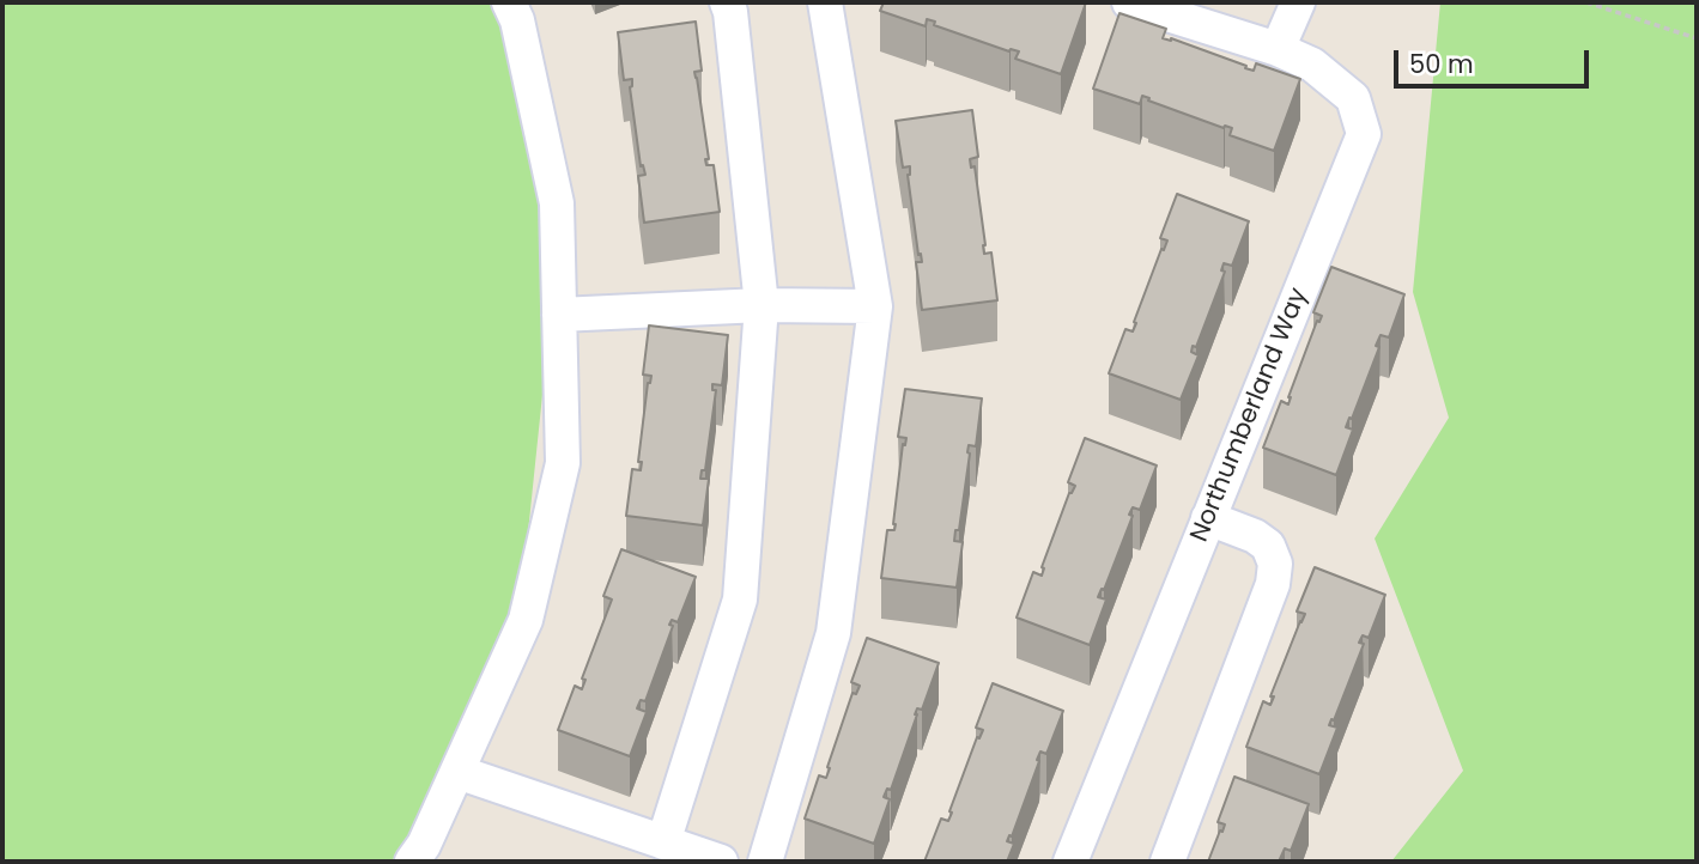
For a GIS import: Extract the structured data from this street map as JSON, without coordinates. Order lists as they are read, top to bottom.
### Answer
{
  "streets": {
    "street": ["Northumberland Way"]
  },
  "scale_bar": "50 m"
}
